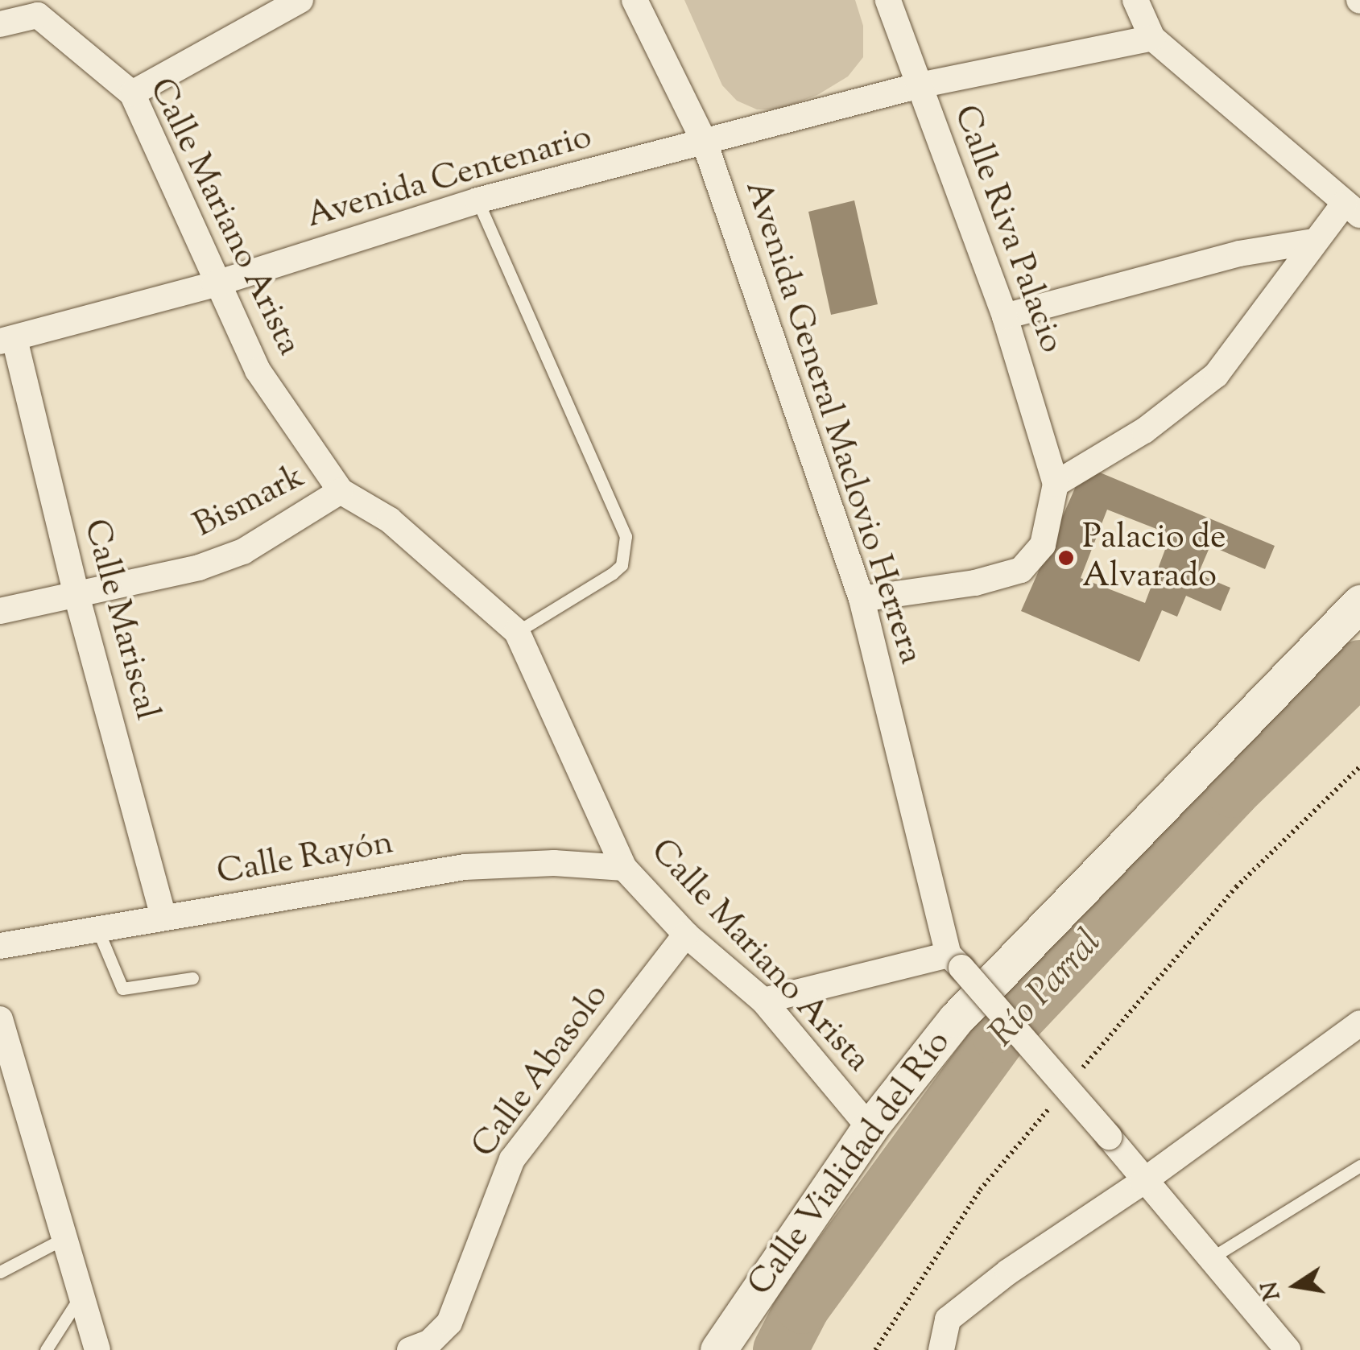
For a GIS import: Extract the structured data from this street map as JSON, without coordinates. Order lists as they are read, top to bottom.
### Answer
{
  "streets": {
    "main road": ["Calle Vialidad del Río"],
    "street": [
      "Avenida Centenario",
      "Calle Mariano Arista",
      "Calle Riva Palacio",
      "Avenida General Maclovio Herrera",
      "Bismark",
      "Calle Mariscal",
      "Calle Rayón",
      "Calle Abasolo"
    ]
  },
  "crossings": [
    ["Avenida Centenario", "Calle Mariano Arista"],
    ["Avenida Centenario", "Calle Riva Palacio"],
    ["Avenida Centenario", "Avenida General Maclovio Herrera"],
    ["Avenida Centenario", "Calle Mariscal"],
    ["Calle Mariano Arista", "Bismark"],
    ["Calle Mariano Arista", "Calle Rayón"],
    ["Calle Mariano Arista", "Calle Abasolo"],
    ["Calle Mariano Arista", "Calle Vialidad del Río"],
    ["Bismark", "Calle Mariscal"],
    ["Calle Mariscal", "Calle Rayón"]
  ],
  "water": ["Río Parral"],
  "places": ["Palacio de Alvarado"],
  "north": "left"
}
